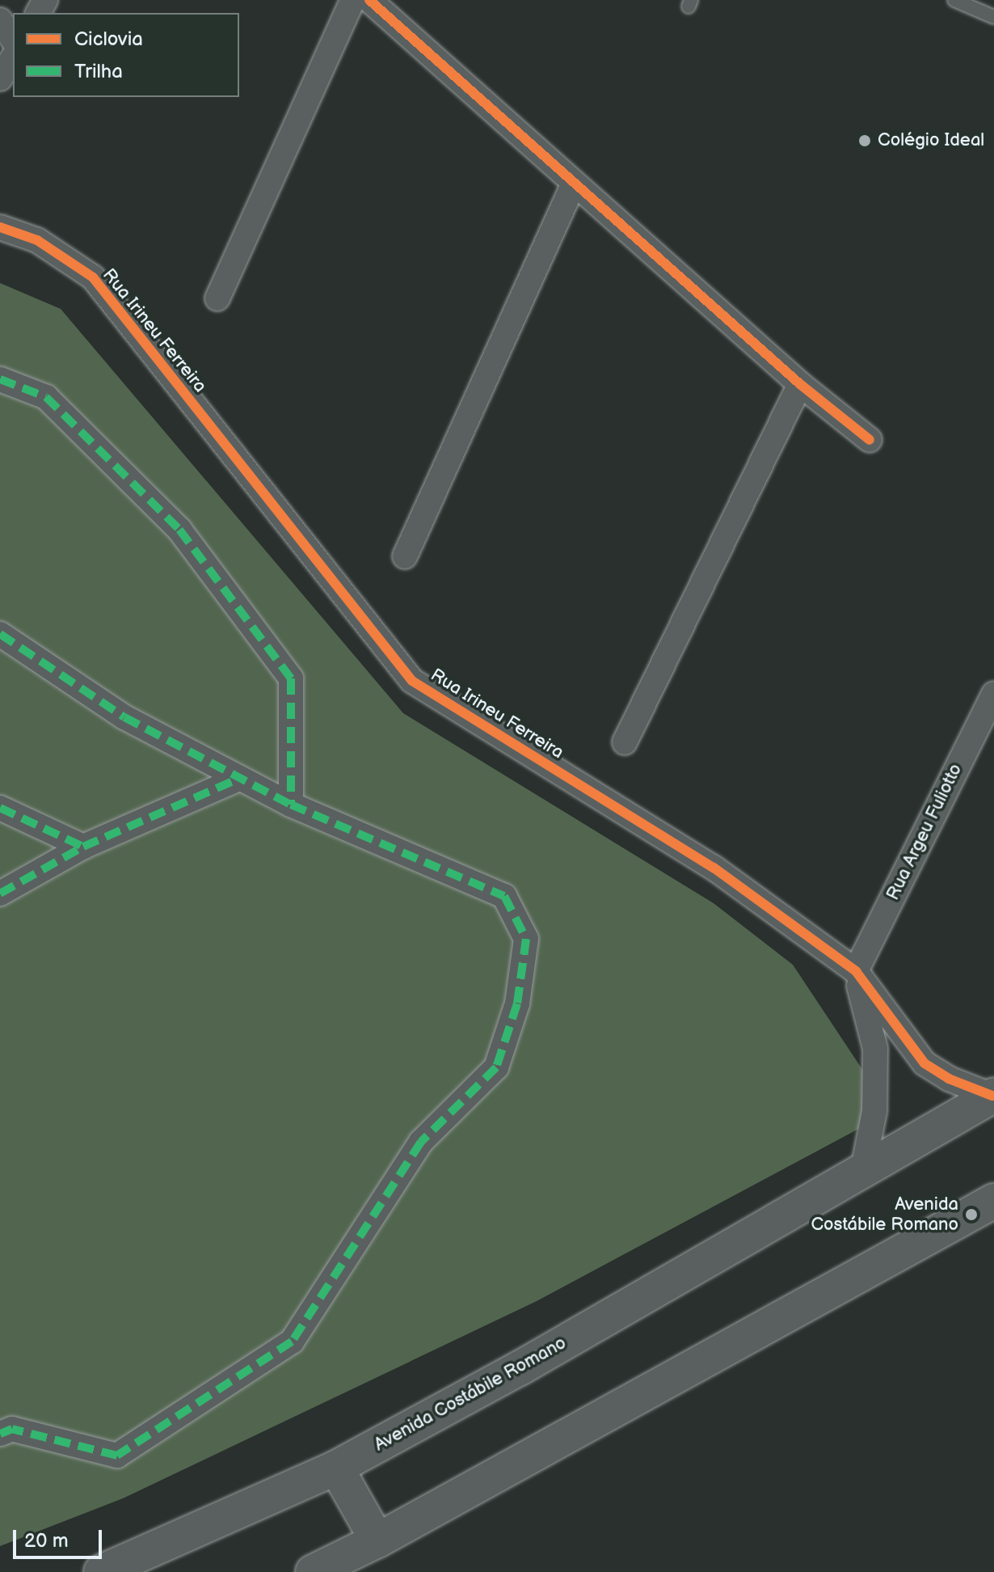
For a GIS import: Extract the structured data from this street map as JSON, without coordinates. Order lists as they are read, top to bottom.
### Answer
{
  "streets": {
    "main road": ["Avenida Costábile Romano"],
    "street": ["Rua Irineu Ferreira", "Rua Argeu Fuliotto"]
  },
  "crossings": [
    ["Rua Irineu Ferreira", "Rua Argeu Fuliotto"],
    ["Rua Irineu Ferreira", "Avenida Costábile Romano"]
  ],
  "places": ["Colégio Ideal", "Avenida Costábile Romano"],
  "legend": ["Ciclovia", "Trilha"],
  "scale_bar": "20 m"
}
